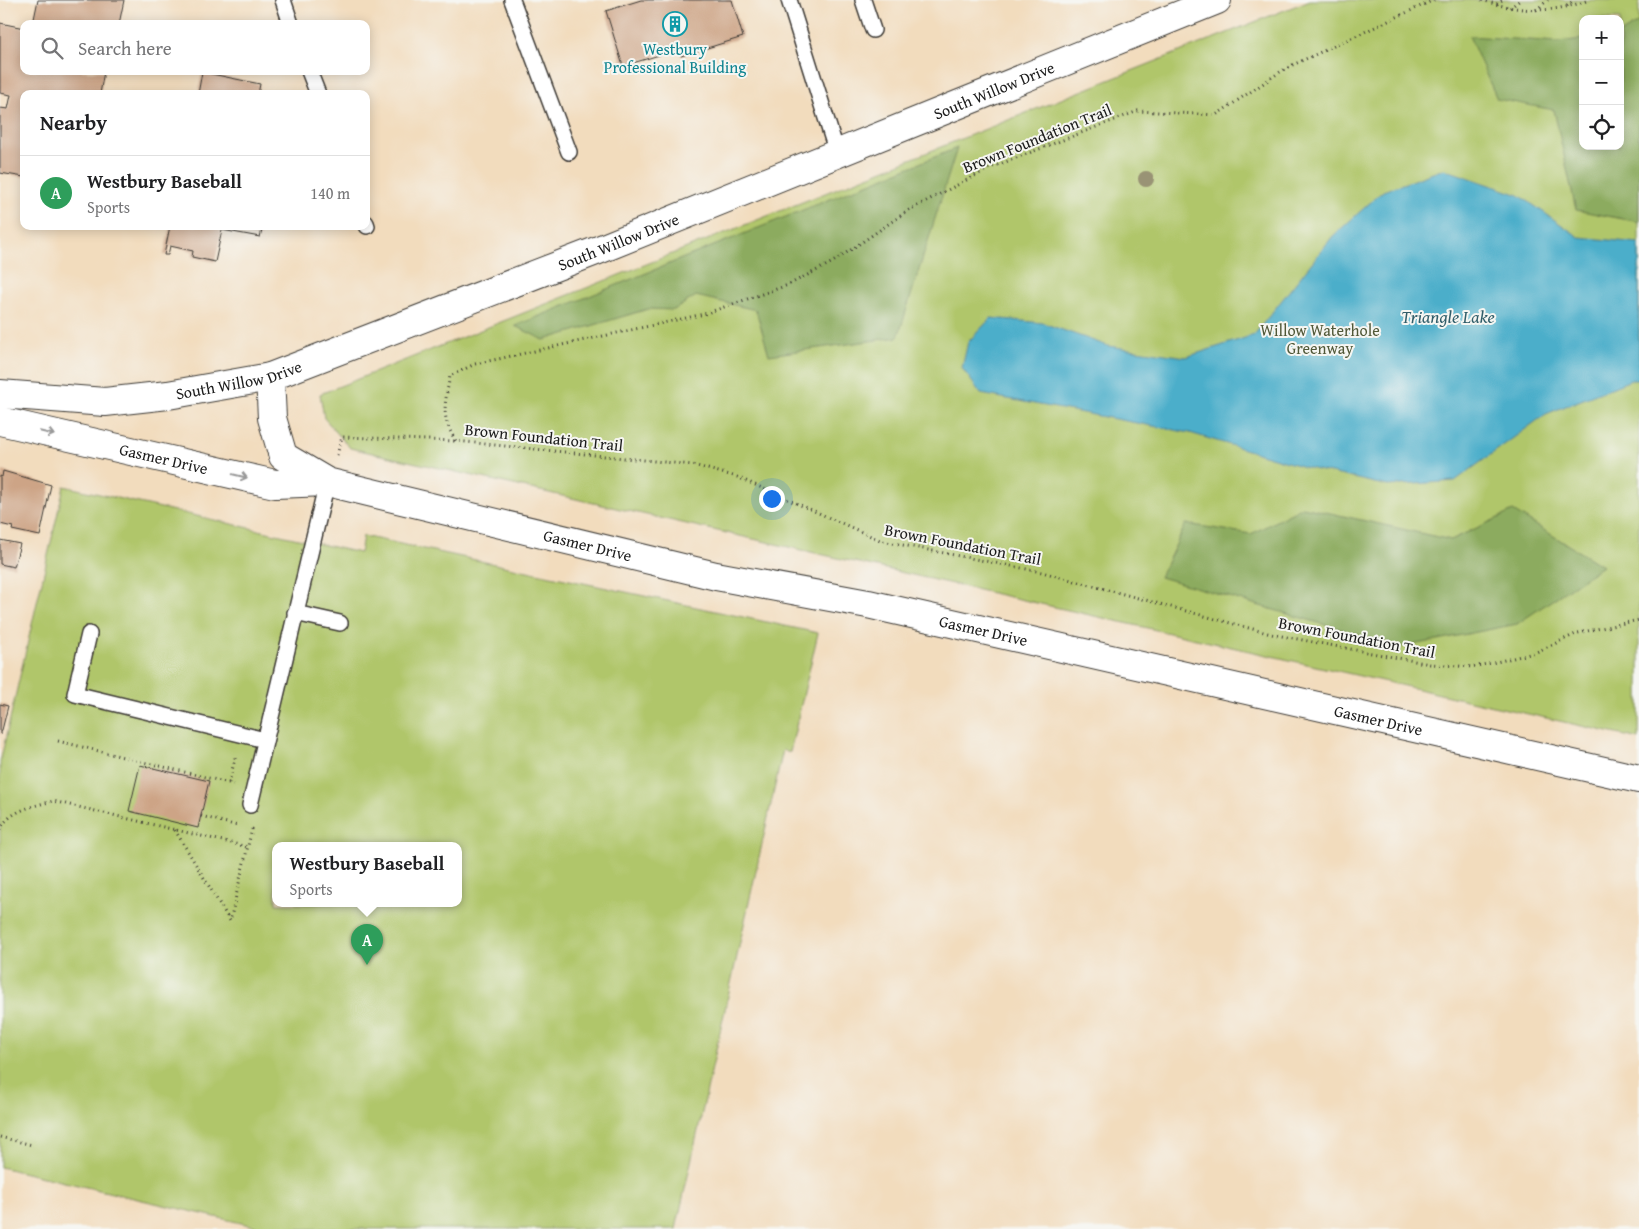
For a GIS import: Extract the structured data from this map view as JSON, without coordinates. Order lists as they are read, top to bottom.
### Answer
{
  "streets": {
    "street": ["South Willow Drive", "Gasmer Drive"],
    "path": ["Brown Foundation Trail"]
  },
  "crossings": [
    ["South Willow Drive", "Gasmer Drive"]
  ],
  "water": ["Triangle Lake"],
  "parks": ["Willow Waterhole Greenway"],
  "places": {
    "building": ["Westbury Professional Building"]
  },
  "page": {
    "map_buttons": ["+", "−"],
    "search": "Search here",
    "heading": "Nearby",
    "list": [
      {
        "mark": "A",
        "name": "Westbury Baseball",
        "note": "Sports",
        "value": "140 m"
      }
    ],
    "popup": ["Westbury Baseball", "Sports"],
    "pins": "A"
  }
}
